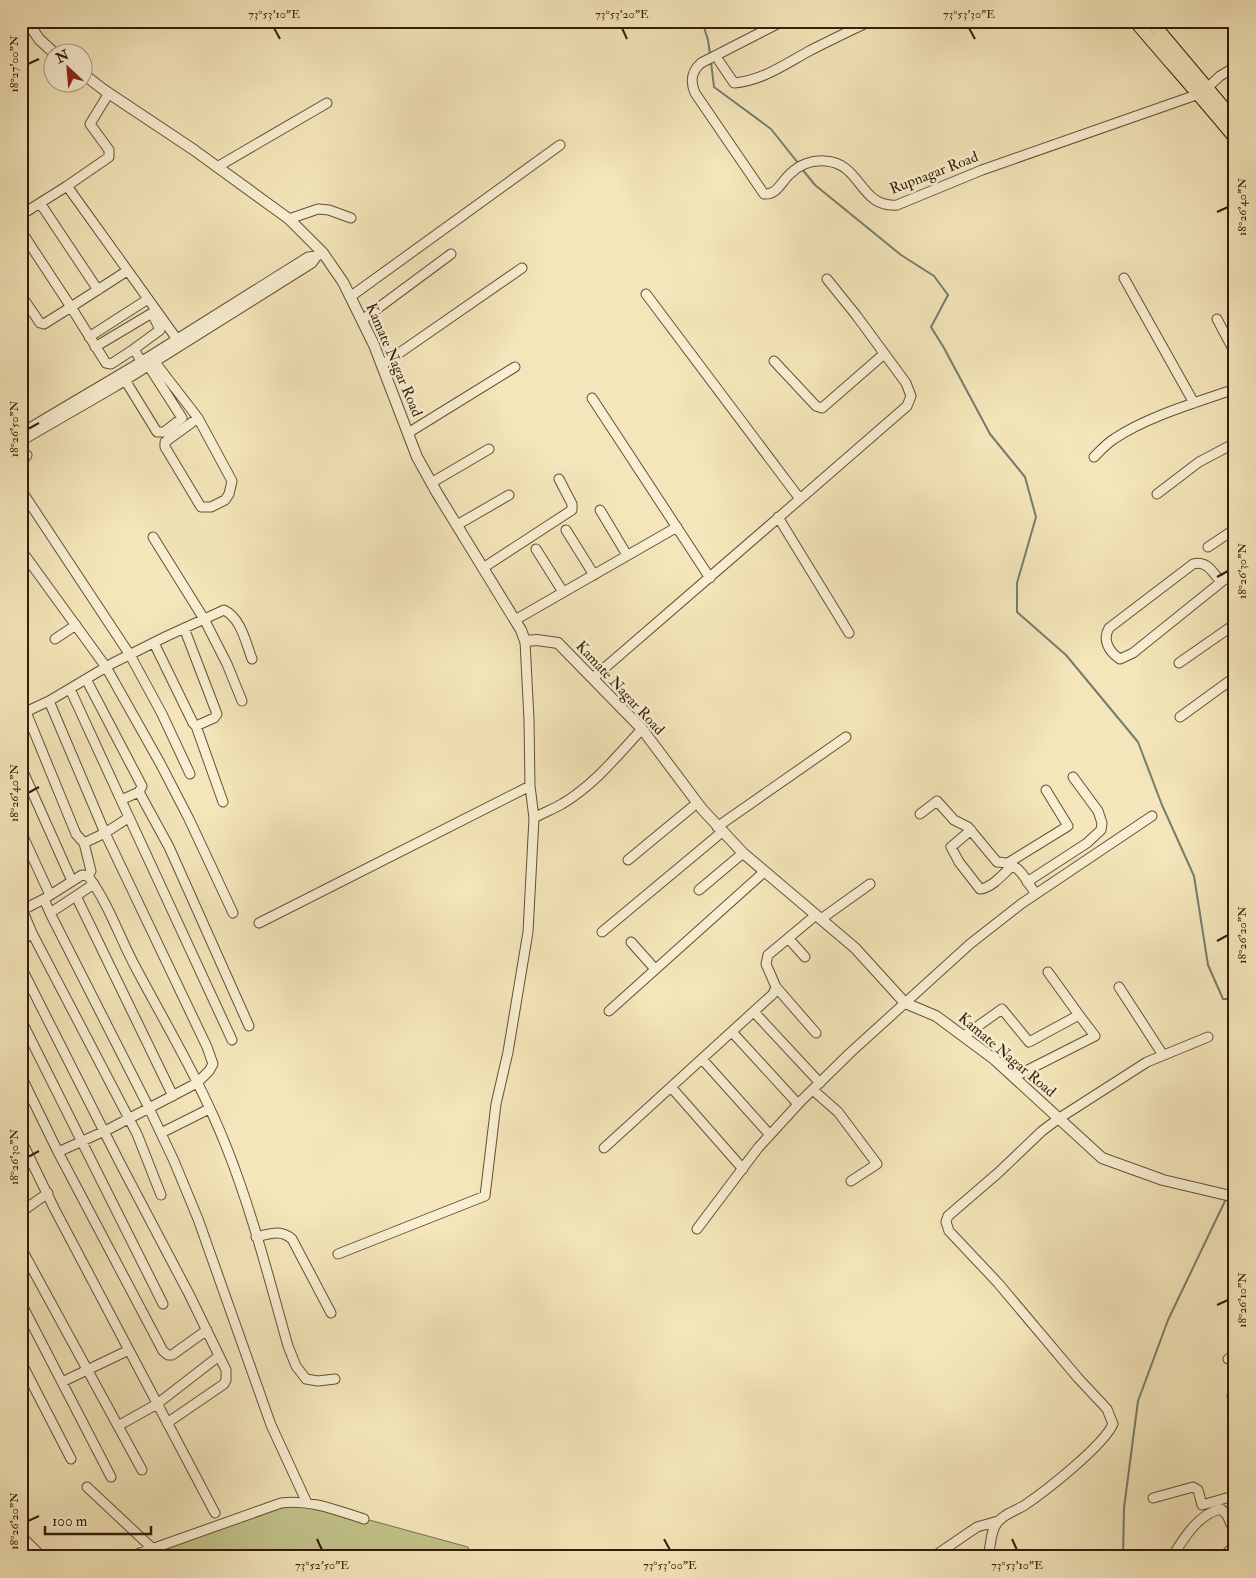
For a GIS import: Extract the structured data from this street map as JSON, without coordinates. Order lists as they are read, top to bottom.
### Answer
{
  "streets": {
    "street": ["Rupnagar Road", "Kamate Nagar Road"]
  },
  "scale_bar": "100 m",
  "north": "top left",
  "coordinates": [
    "73°53'10\"E",
    "73°53'20\"E",
    "73°53'30\"E",
    "18°27'00\"N",
    "18°26'40\"N",
    "18°26'50\"N",
    "18°26'30\"N",
    "18°26'20\"N",
    "18°26'10\"N",
    "73°52'50\"E",
    "73°53'00\"E"
  ]
}
